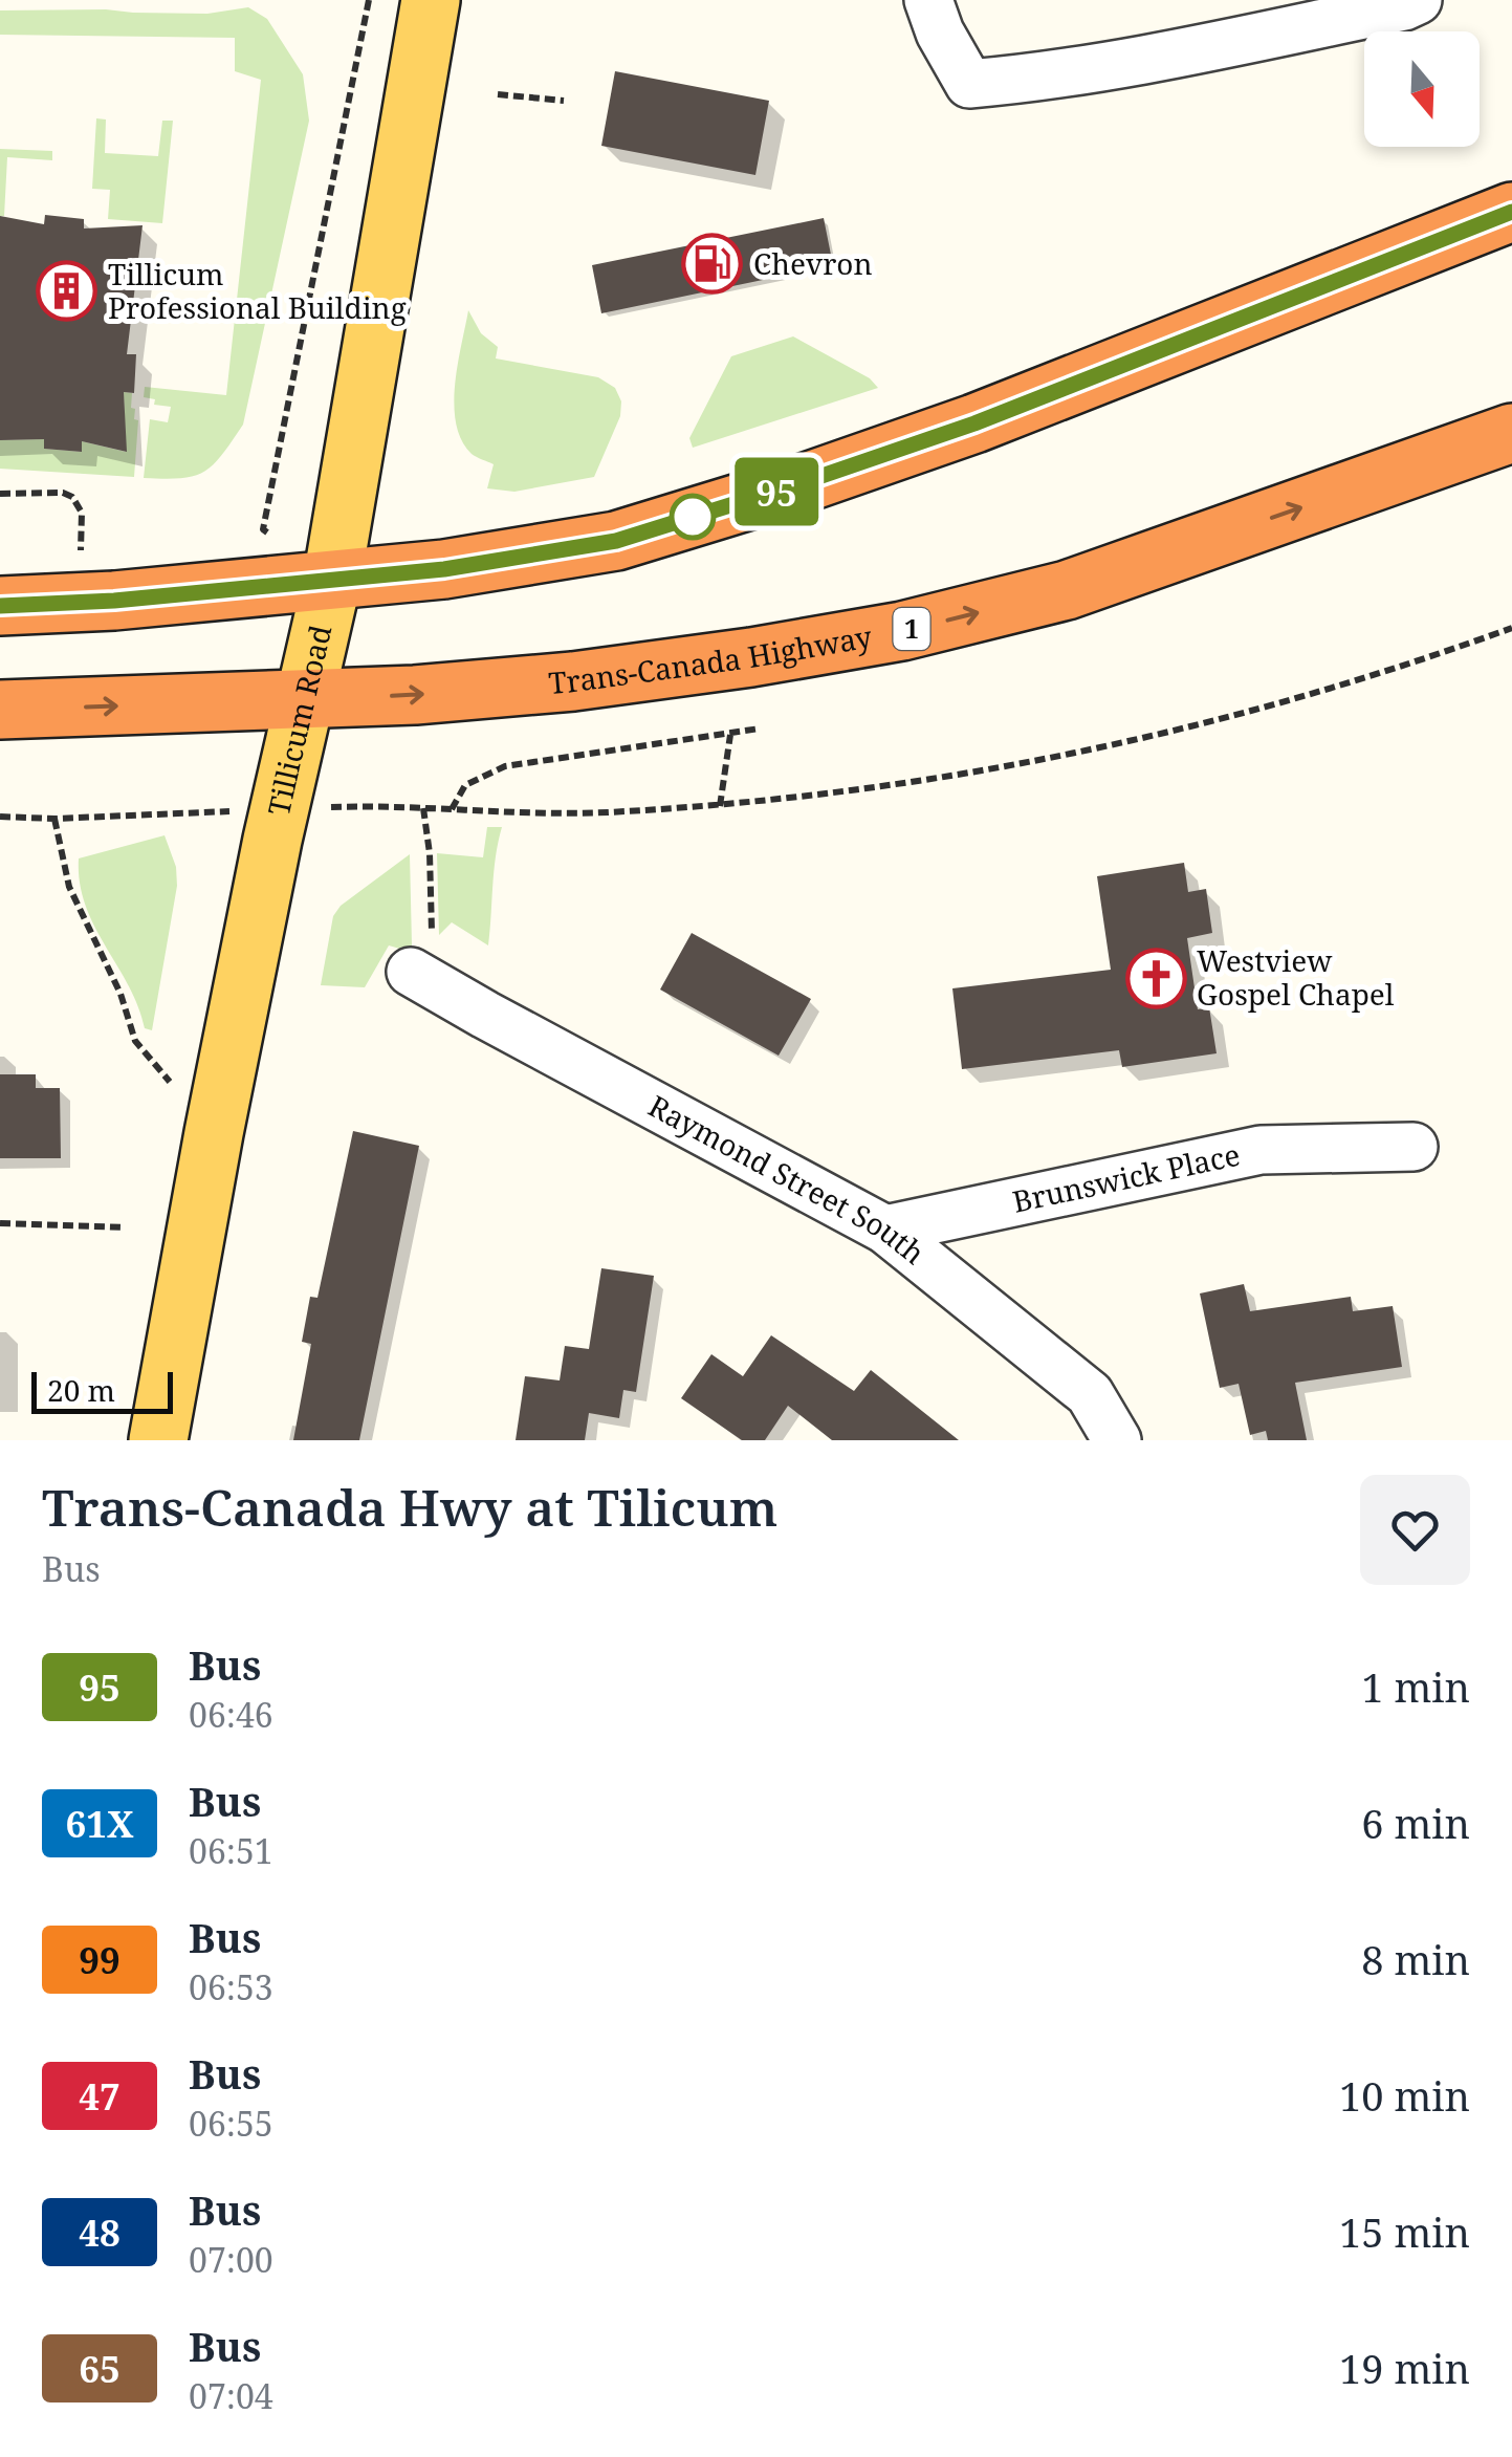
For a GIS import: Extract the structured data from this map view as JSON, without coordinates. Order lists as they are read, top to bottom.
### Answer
{
  "streets": {
    "highway": ["1", "Trans-Canada Highway"],
    "main road": ["Tillicum Road"],
    "street": ["Brunswick Place", "Raymond Street South"]
  },
  "crossings": [
    ["Trans-Canada Highway", "Tillicum Road"],
    ["Brunswick Place", "Raymond Street South"]
  ],
  "places": {
    "fuel station": ["Chevron"],
    "building": ["Tillicum Professional Building"],
    "church": ["Westview Gospel Chapel"]
  },
  "lines": ["bus line 95"],
  "scale_bar": "20 m",
  "north": "bottom",
  "page": {
    "on_map": "95",
    "scale": "20 m",
    "heading": ["Trans-Canada Hwy at Tilicum", "Bus"],
    "list": [
      {
        "mark": "95",
        "name": "Bus",
        "note": "06:46",
        "value": "1 min"
      },
      {
        "mark": "61X",
        "name": "Bus",
        "note": "06:51",
        "value": "6 min"
      },
      {
        "mark": "99",
        "name": "Bus",
        "note": "06:53",
        "value": "8 min"
      },
      {
        "mark": "47",
        "name": "Bus",
        "note": "06:55",
        "value": "10 min"
      },
      {
        "mark": "48",
        "name": "Bus",
        "note": "07:00",
        "value": "15 min"
      },
      {
        "mark": "65",
        "name": "Bus",
        "note": "07:04",
        "value": "19 min"
      }
    ]
  }
}
